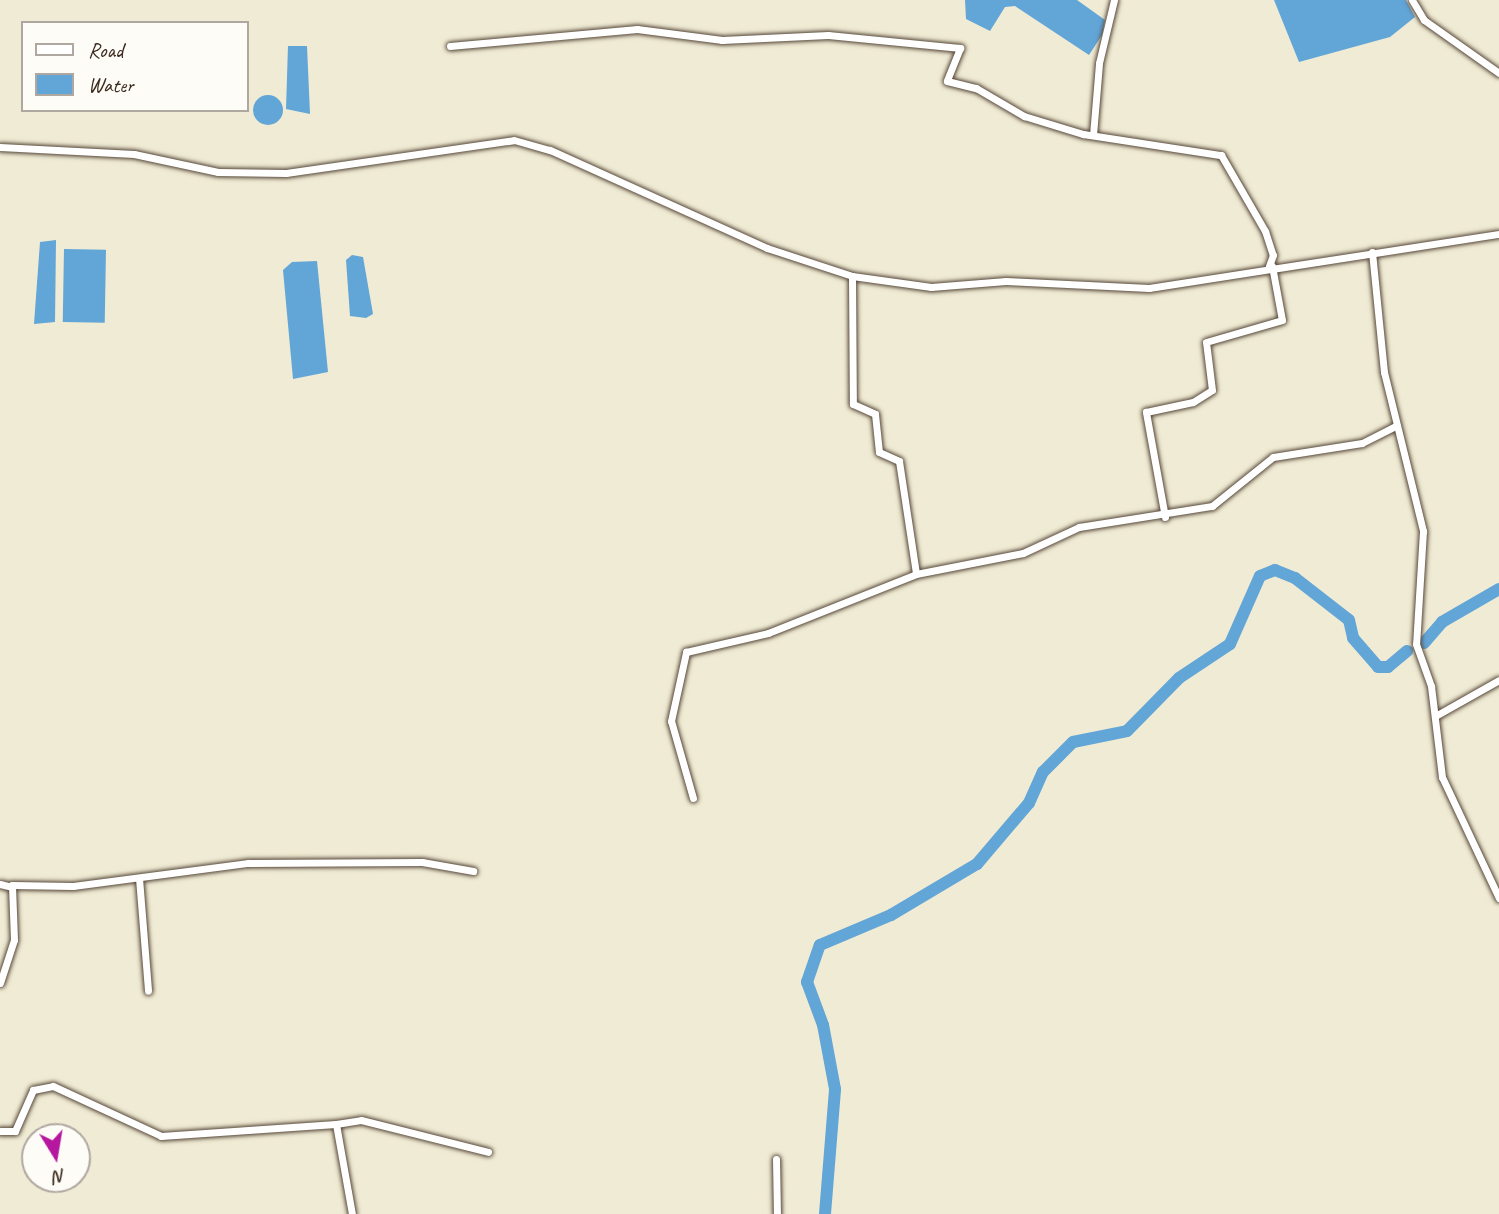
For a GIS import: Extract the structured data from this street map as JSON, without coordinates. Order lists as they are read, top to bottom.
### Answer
{
  "legend": ["Road", "Water"],
  "north": "bottom"
}
